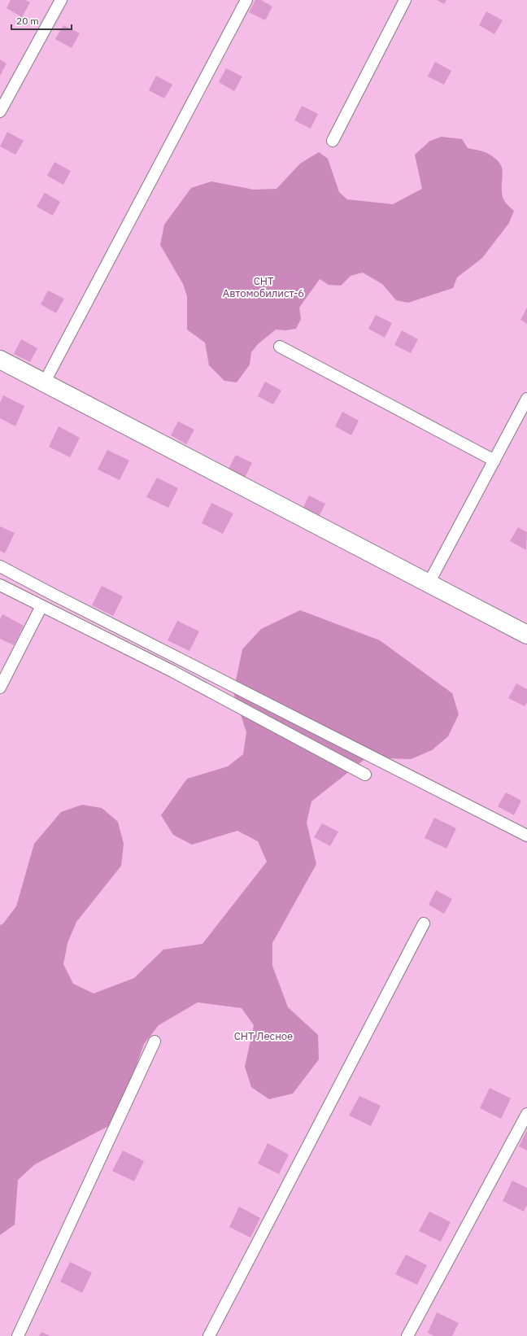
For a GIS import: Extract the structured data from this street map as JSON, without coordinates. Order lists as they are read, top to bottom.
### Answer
{
  "parks": ["СНТ Автомобилист-6", "СНТ Лесное"],
  "scale_bar": "20 m"
}
